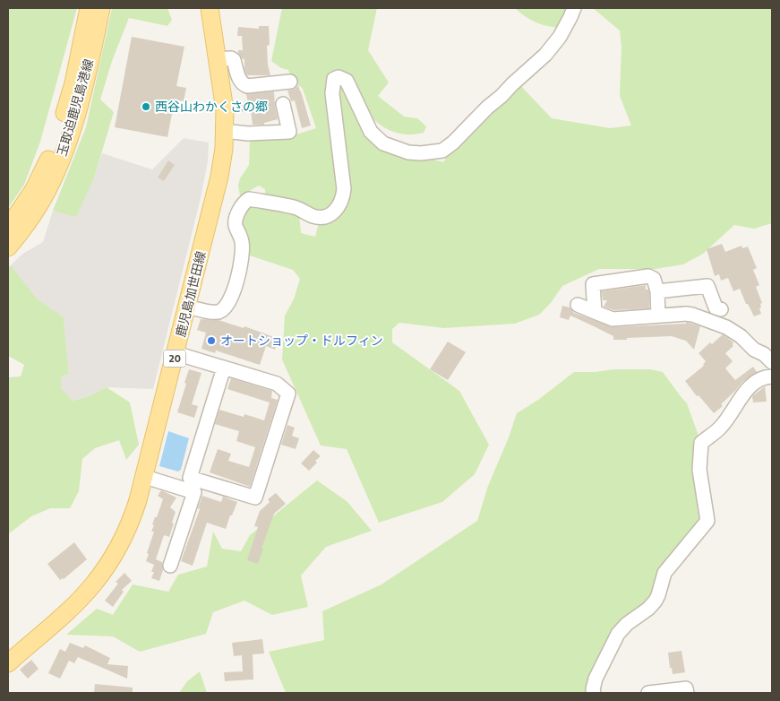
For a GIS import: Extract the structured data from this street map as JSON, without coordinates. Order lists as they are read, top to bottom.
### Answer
{
  "streets": {
    "main road": ["玉取迫鹿児島港線", "鹿児島加世田線", "20"]
  },
  "places": ["西谷山わかくさの郷", "オートショップ・ドルフィン"]
}
